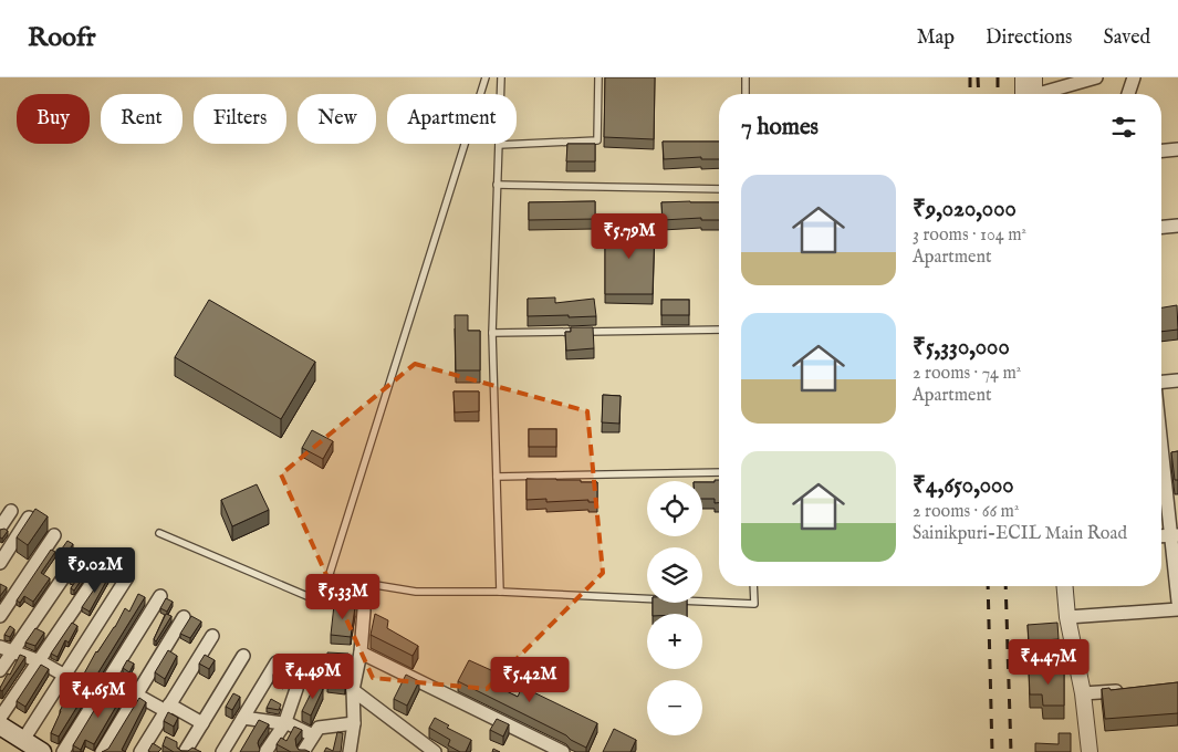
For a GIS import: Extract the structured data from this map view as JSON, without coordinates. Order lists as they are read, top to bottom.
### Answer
{
  "page": {
    "header": "Roofr",
    "nav": ["Map", "Directions", "Saved"],
    "chip": [
      "Buy",
      "Rent",
      "Filters",
      "New",
      "Apartment"
    ],
    "heading": "7 homes",
    "list": [
      {
        "name": "₹9,020,000",
        "note": "3 rooms · 104 m² · Apartment"
      },
      {
        "name": "₹5,330,000",
        "note": "2 rooms · 74 m² · Apartment"
      },
      {
        "name": "₹4,650,000",
        "note": "2 rooms · 66 m² · Sainikpuri-ECIL Main Road"
      }
    ],
    "price": [
      "₹5.79M",
      "₹9.02M",
      "₹5.33M",
      "₹4.47M",
      "₹4.49M",
      "₹5.42M",
      "₹4.65M"
    ],
    "map_buttons": ["+", "−"]
  }
}
